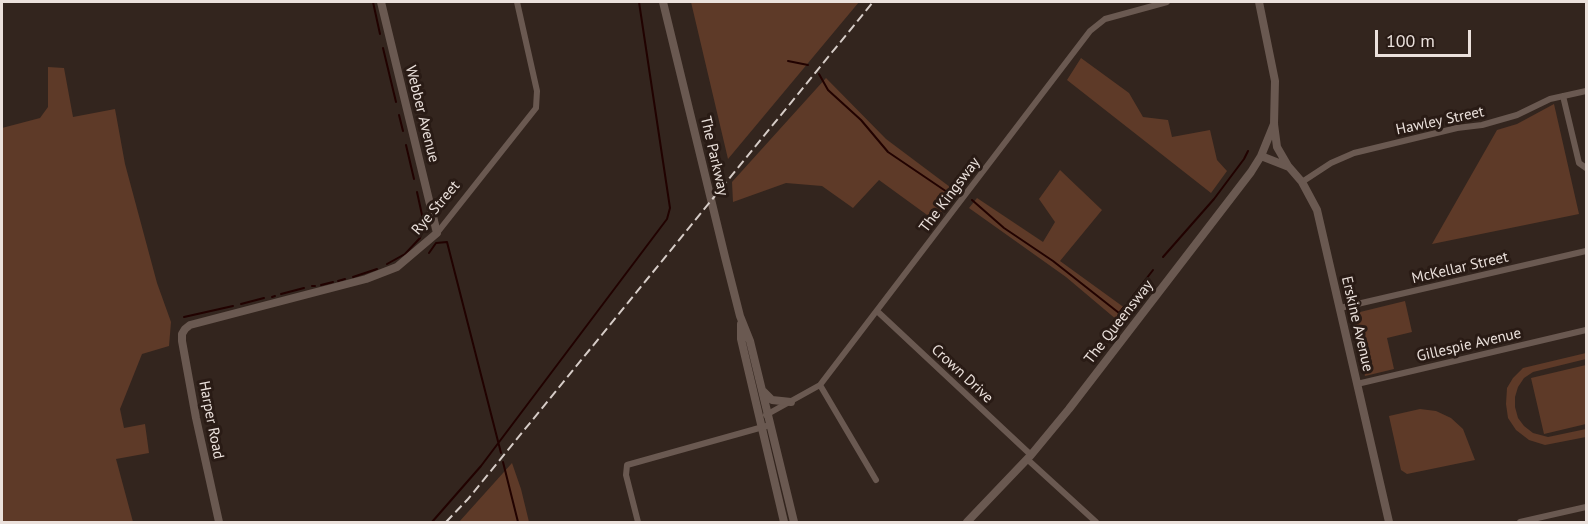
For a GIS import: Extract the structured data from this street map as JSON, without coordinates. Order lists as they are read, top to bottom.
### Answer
{
  "streets": {
    "main road": ["The Parkway"],
    "street": [
      "Webber Avenue",
      "Hawley Street",
      "The Kingsway",
      "Rye Street",
      "McKellar Street",
      "The Queensway",
      "Erskine Avenue",
      "Gillespie Avenue",
      "Crown Drive",
      "Harper Road"
    ]
  },
  "crossings": [
    ["Webber Avenue", "Rye Street"],
    ["Hawley Street", "Erskine Avenue"],
    ["The Parkway", "The Kingsway"],
    ["The Kingsway", "Crown Drive"],
    ["Rye Street", "Harper Road"],
    ["McKellar Street", "Erskine Avenue"],
    ["The Queensway", "Erskine Avenue"],
    ["The Queensway", "Crown Drive"],
    ["Erskine Avenue", "Gillespie Avenue"]
  ],
  "scale_bar": "100 m"
}
